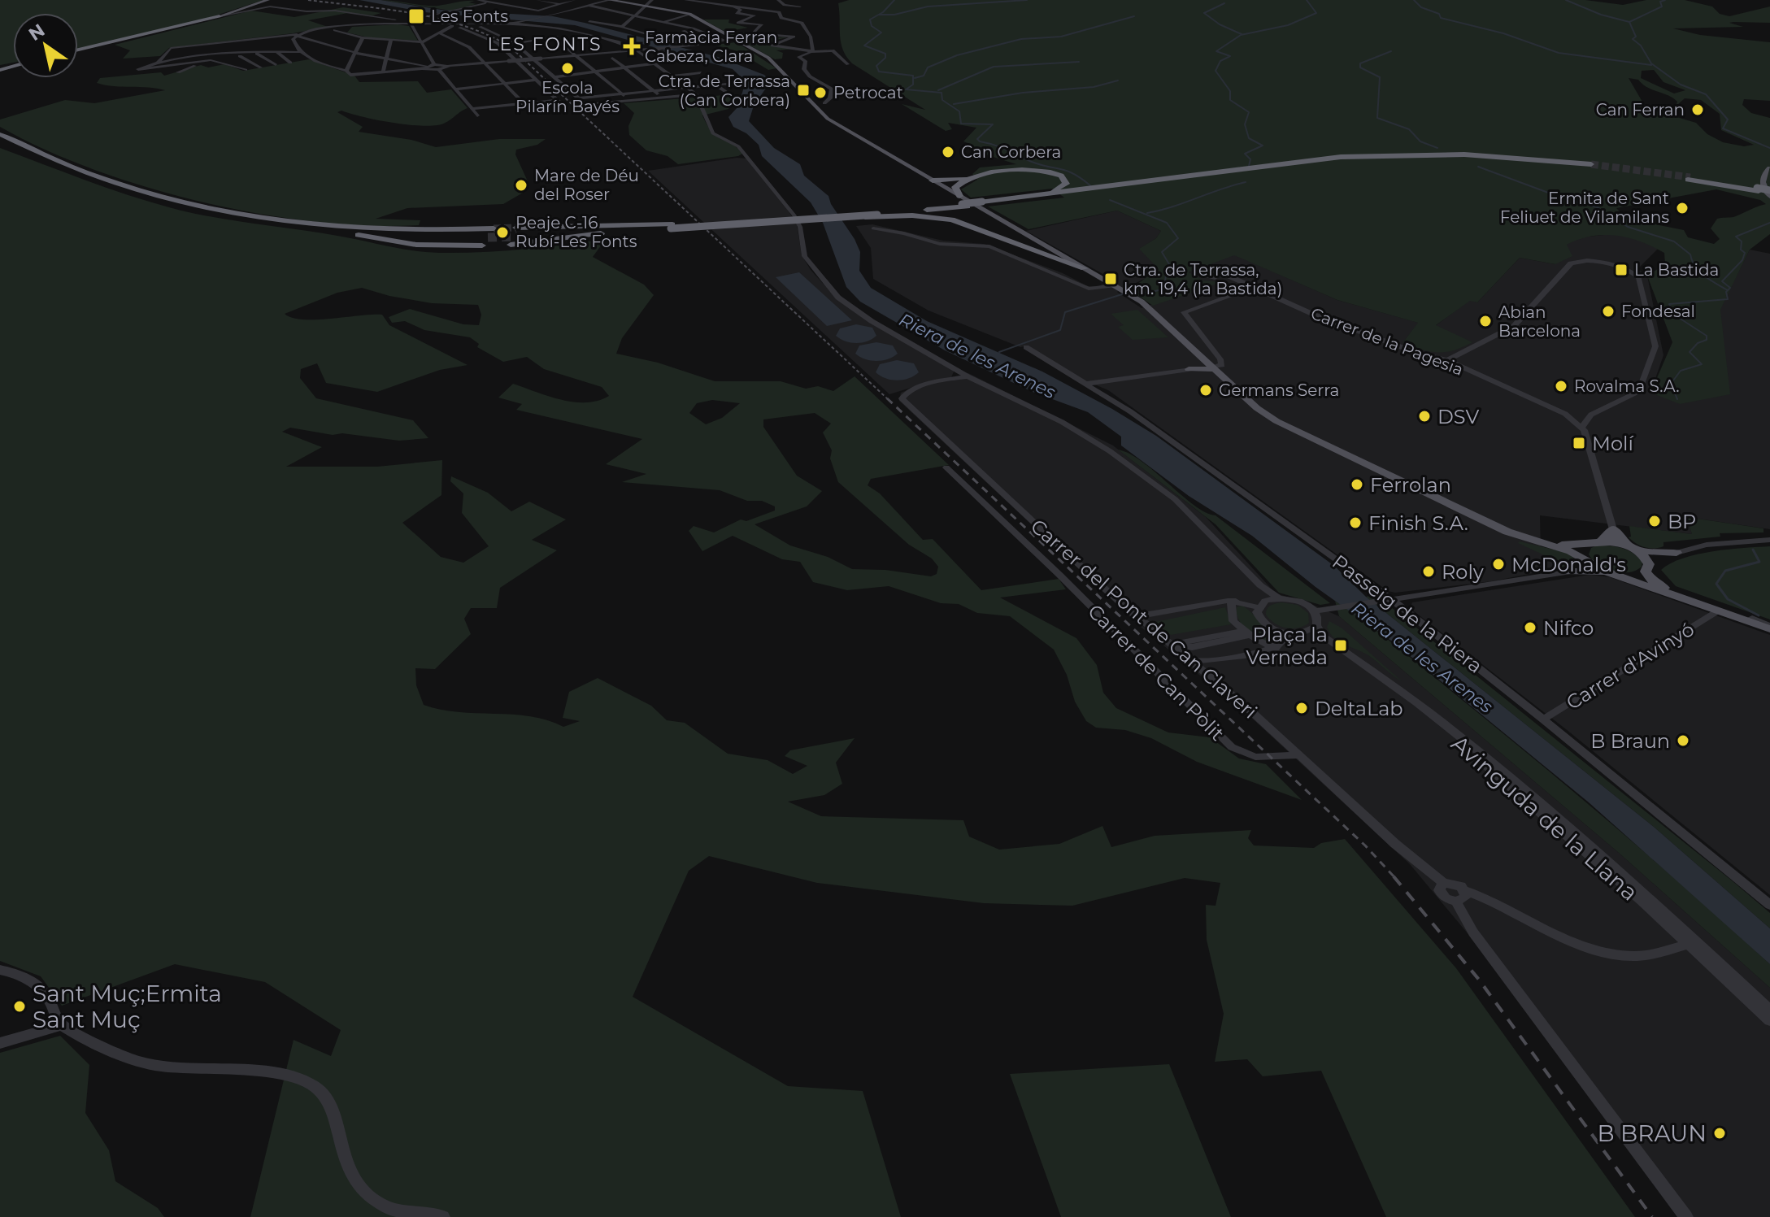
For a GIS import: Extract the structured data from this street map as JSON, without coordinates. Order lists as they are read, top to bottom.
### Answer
{
  "streets": {
    "street": [
      "Carrer de la Pagesia",
      "Passeig de la Riera",
      "Carrer del Pont de Can Claveri",
      "Carrer d'Avinyó",
      "Carrer de Can Pòlit",
      "Avinguda de la Llana"
    ]
  },
  "crossings": [
    ["Passeig de la Riera", "Carrer d'Avinyó"],
    ["Carrer del Pont de Can Claveri", "Carrer de Can Pòlit"]
  ],
  "districts": ["LES FONTS"],
  "water": ["Riera de les Arenes"],
  "places": {
    "transit": [
      "Les Fonts",
      "Ctra. de Terrassa (Can Corbera)",
      "La Bastida",
      "Ctra. de Terrassa, km. 19,4 (la Bastida)",
      "Molí",
      "Plaça la Verneda"
    ],
    "health": ["Farmàcia Ferran Cabeza, Clara"],
    "other": [
      "Escola Pilarín Bayés",
      "Petrocat",
      "Can Ferran",
      "Can Corbera",
      "Mare de Déu del Roser",
      "Ermita de Sant Feliuet de Vilamilans",
      "Peaje C-16 Rubí-Les Fonts",
      "Fondesal",
      "Abian Barcelona",
      "Rovalma S.A.",
      "Germans Serra",
      "DSV",
      "Ferrolan",
      "BP",
      "Finish S.A.",
      "McDonald's",
      "Roly",
      "Nifco",
      "DeltaLab",
      "B Braun",
      "Sant Muç;Ermita Sant Muç",
      "B BRAUN"
    ]
  },
  "north": "top left"
}
